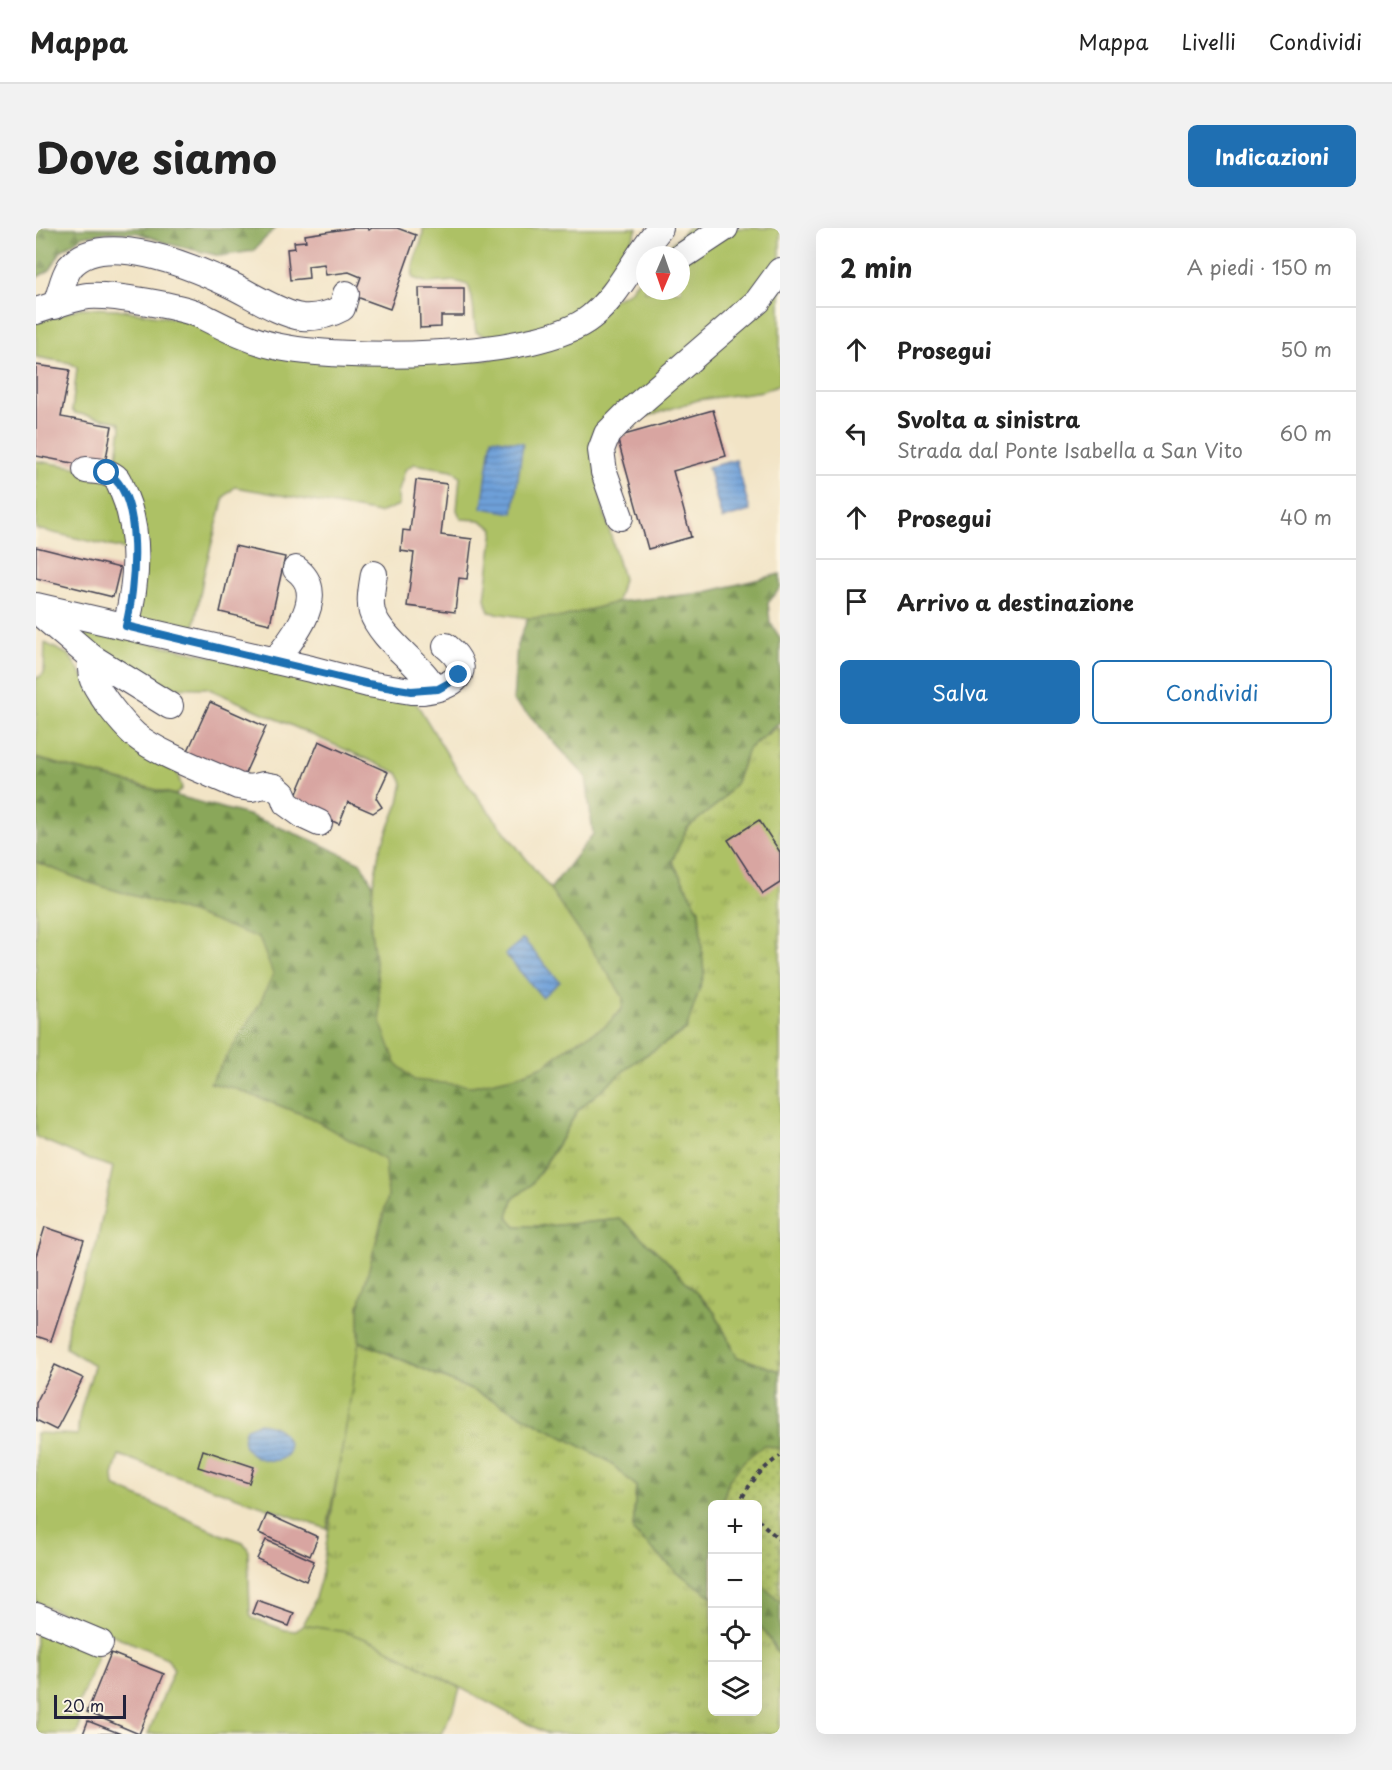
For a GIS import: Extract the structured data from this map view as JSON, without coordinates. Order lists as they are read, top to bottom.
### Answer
{
  "scale_bar": "20 m",
  "north": "bottom",
  "page": {
    "header": "Mappa",
    "nav": ["Mappa", "Livelli", "Condividi"],
    "title": "Dove siamo",
    "buttons": [
      "Indicazioni",
      ["Salva", "Condividi"]
    ],
    "heading": ["2 min", "A piedi · 150 m"],
    "list": [
      ["Prosegui", "50 m"],
      ["Svolta a sinistra", "Strada dal Ponte Isabella a San Vito", "60 m"],
      ["Prosegui", "40 m"],
      "Arrivo a destinazione"
    ],
    "map_buttons": ["+", "−"],
    "scale": "20 m"
  }
}
